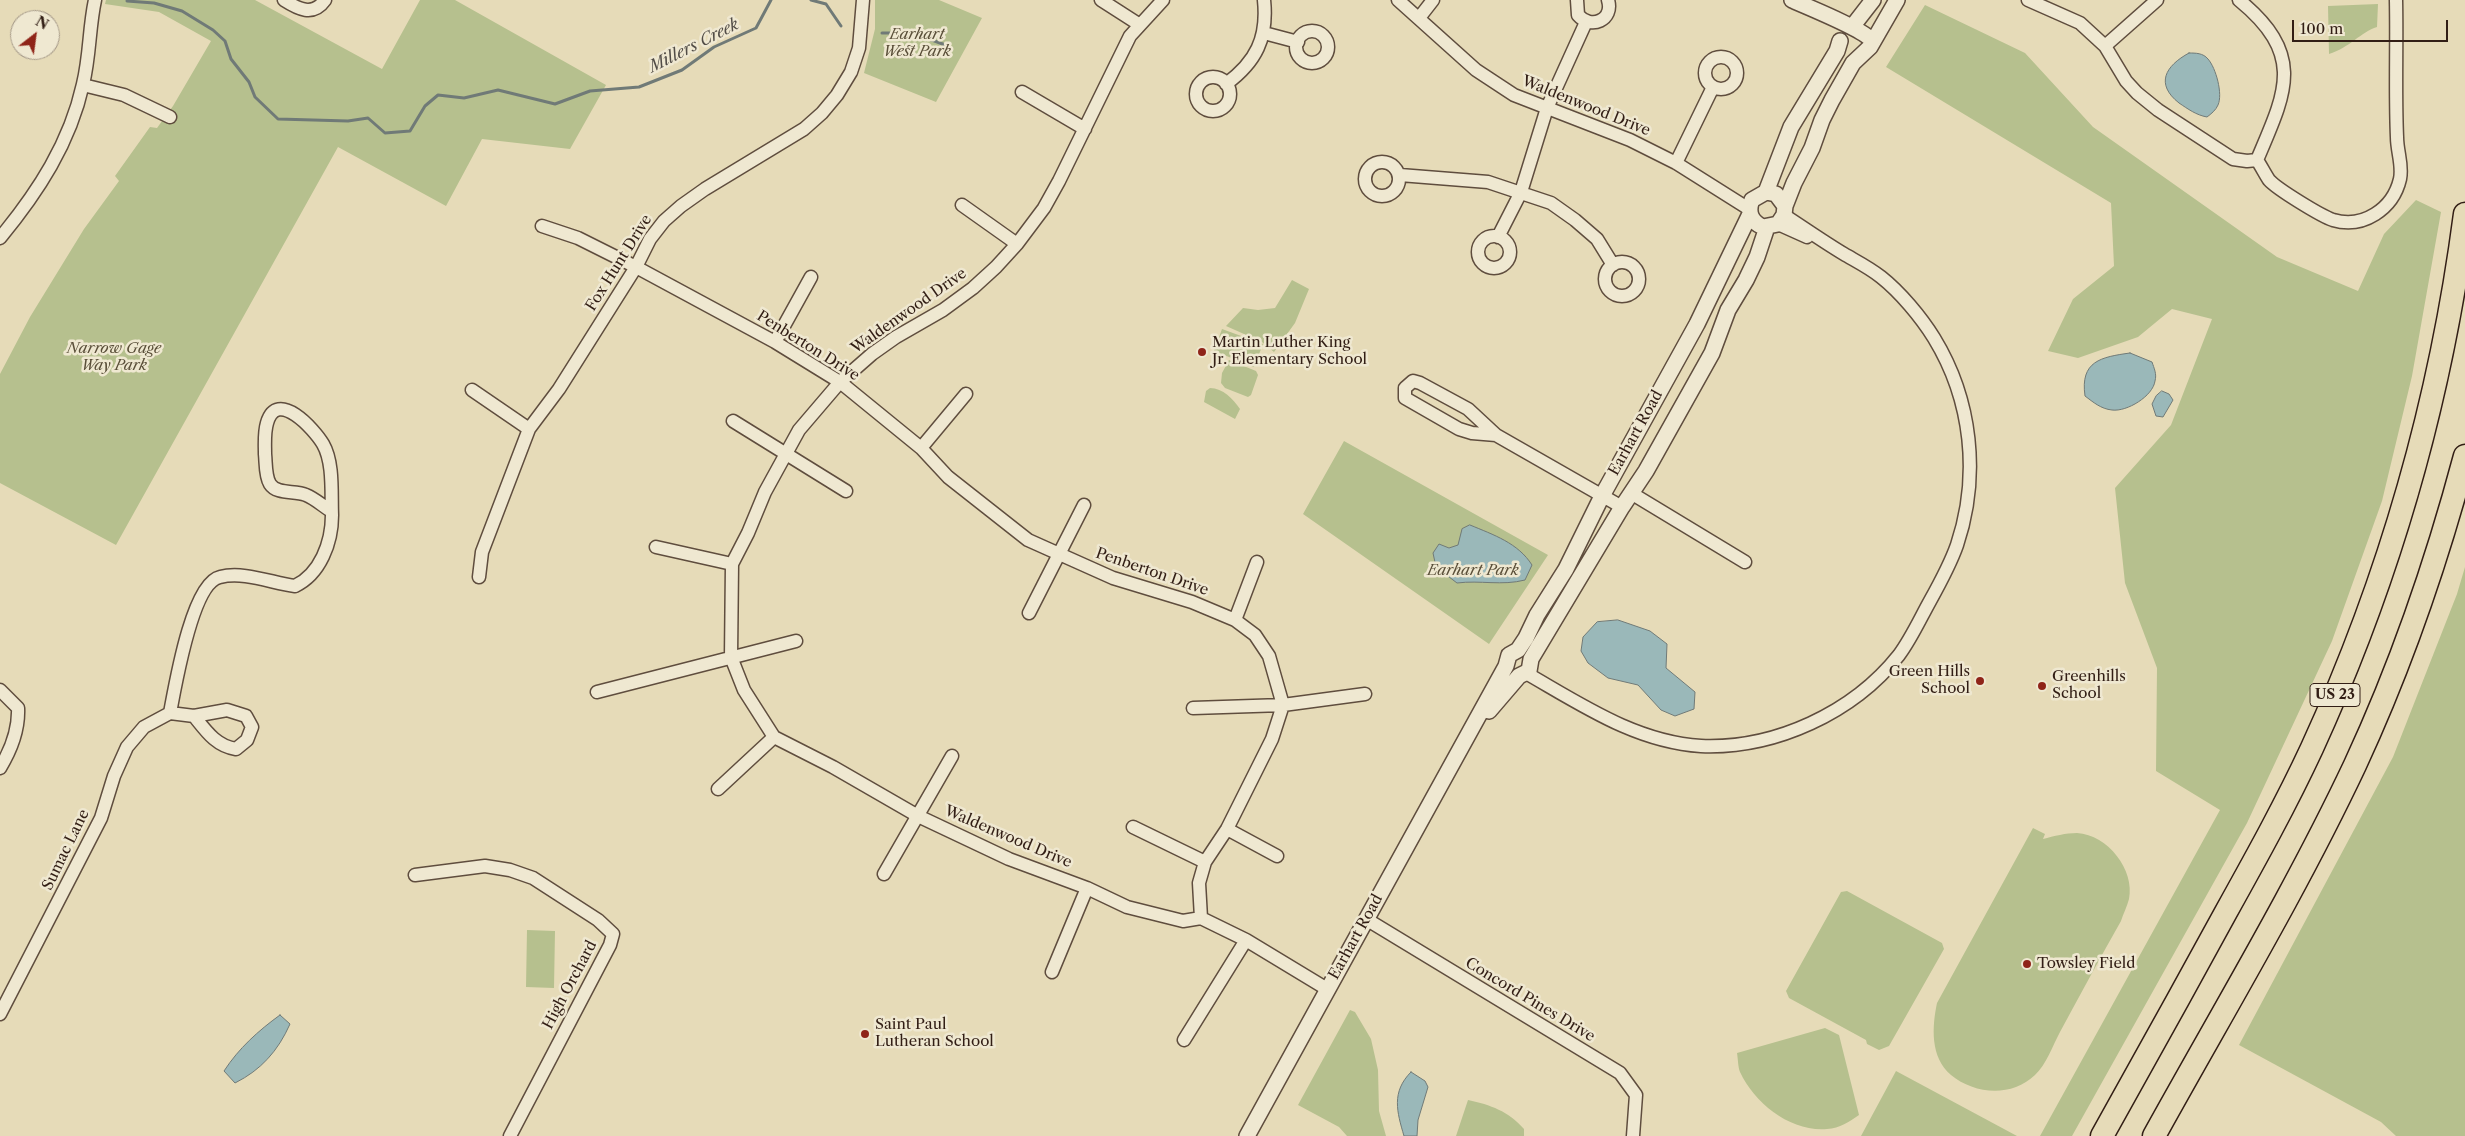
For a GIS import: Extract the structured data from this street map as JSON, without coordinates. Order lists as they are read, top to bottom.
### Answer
{
  "streets": {
    "highway": ["US 23"],
    "street": [
      "Waldenwood Drive",
      "Fox Hunt Drive",
      "Penberton Drive",
      "Earhart Road",
      "Sumac Lane",
      "High Orchard",
      "Concord Pines Drive"
    ]
  },
  "crossings": [
    ["Waldenwood Drive", "Penberton Drive"],
    ["Waldenwood Drive", "Earhart Road"],
    ["Fox Hunt Drive", "Penberton Drive"],
    ["Earhart Road", "Concord Pines Drive"]
  ],
  "water": ["Millers Creek"],
  "parks": ["Earhart West Park", "Narrow Gage Way Park", "Earhart Park"],
  "places": [
    "Martin Luther King Jr. Elementary School",
    "Green Hills School",
    "Greenhills School",
    "Towsley Field",
    "Saint Paul Lutheran School"
  ],
  "scale_bar": "100 m",
  "north": "top right"
}
